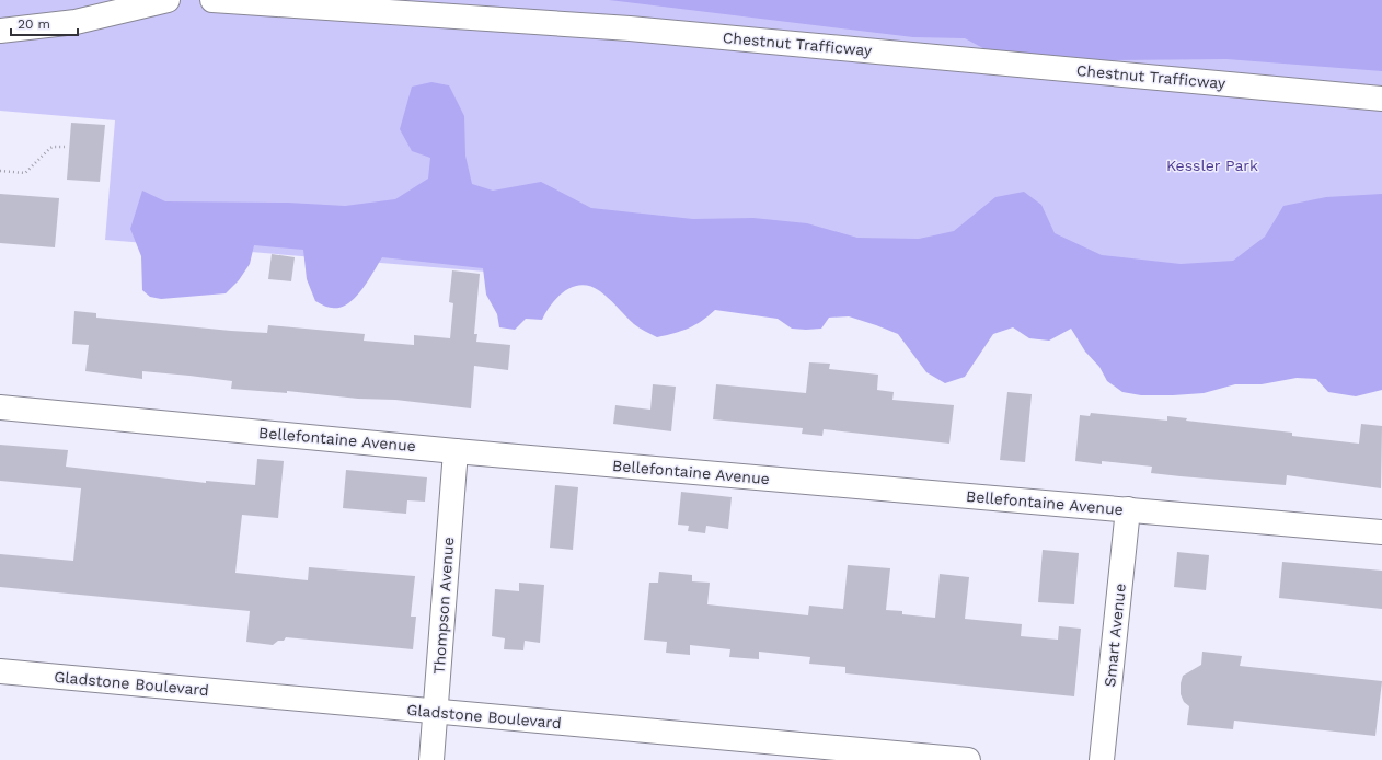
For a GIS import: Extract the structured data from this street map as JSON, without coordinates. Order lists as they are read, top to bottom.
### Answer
{
  "streets": {
    "street": [
      "Chestnut Trafficway",
      "Bellefontaine Avenue",
      "Thompson Avenue",
      "Smart Avenue",
      "Gladstone Boulevard"
    ]
  },
  "crossings": [
    ["Bellefontaine Avenue", "Thompson Avenue"],
    ["Bellefontaine Avenue", "Smart Avenue"],
    ["Thompson Avenue", "Gladstone Boulevard"]
  ],
  "parks": ["Kessler Park"],
  "scale_bar": "20 m"
}
